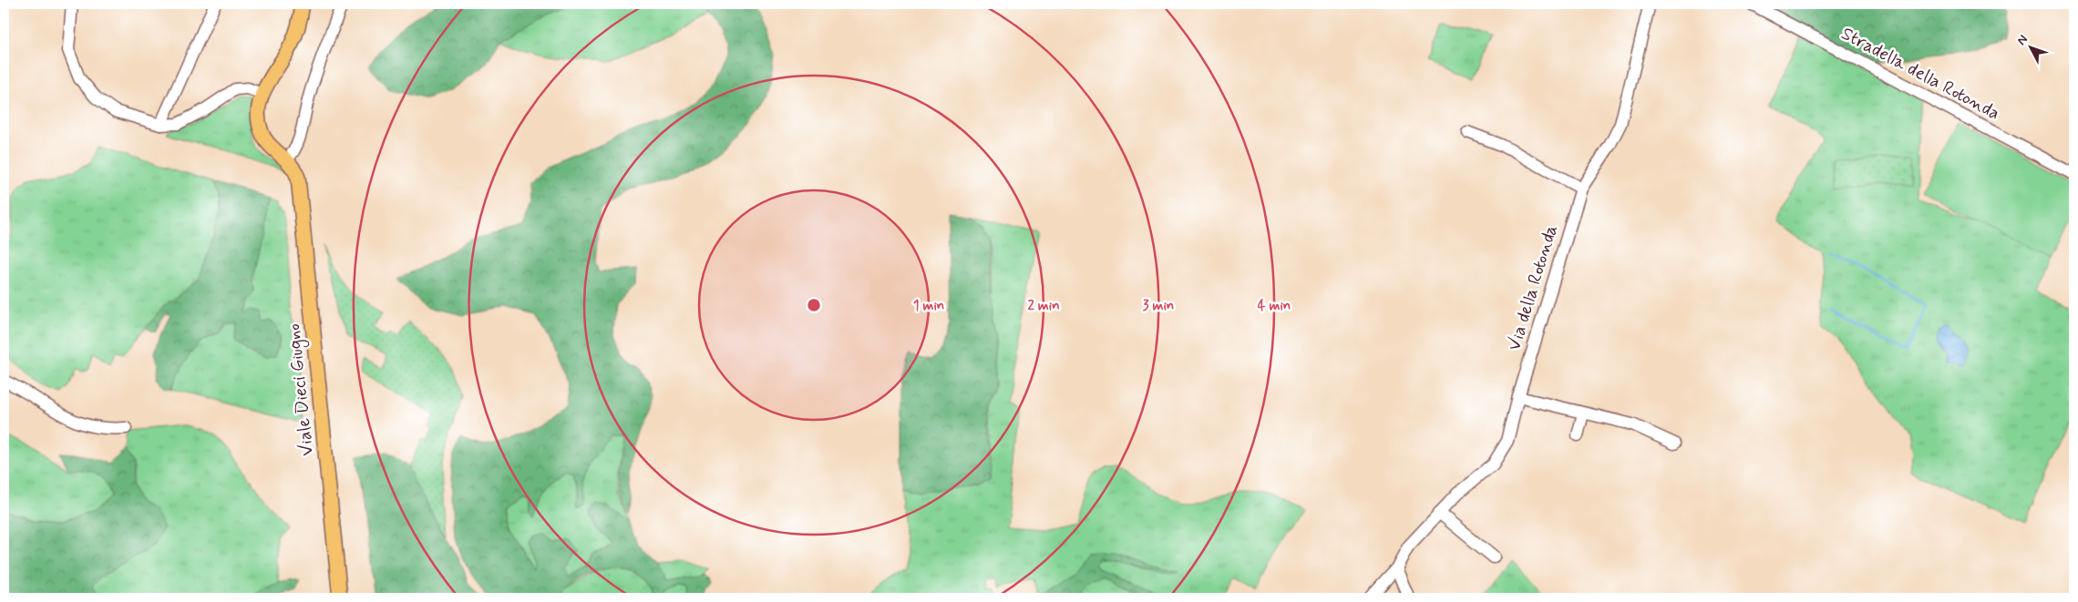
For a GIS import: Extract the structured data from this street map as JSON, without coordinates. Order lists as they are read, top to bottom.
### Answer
{
  "streets": {
    "main road": ["Viale Dieci Giugno"],
    "street": ["Stradella della Rotonda", "Via della Rotonda"]
  },
  "north": "top left",
  "rings": [
    "1 min",
    "2 min",
    "3 min",
    "4 min"
  ]
}
